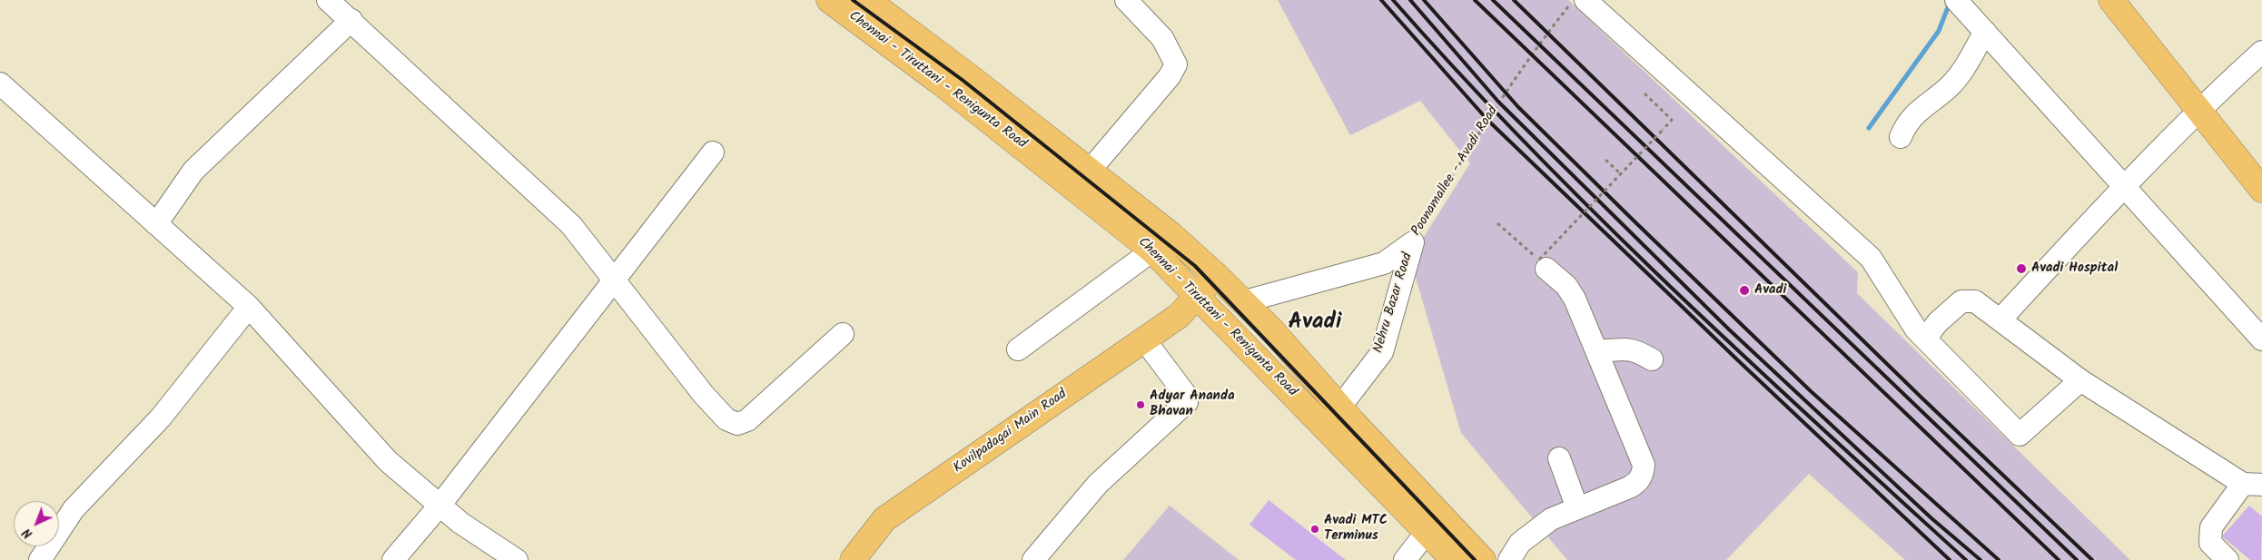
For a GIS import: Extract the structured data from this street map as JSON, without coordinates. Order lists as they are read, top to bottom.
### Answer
{
  "streets": {
    "main road": ["Chennai - Tiruttani - Renigunta Road", "Kovilpadagai Main Road"],
    "street": ["Poonamallee - Avadi Road", "Nehru Bazar Road"]
  },
  "crossings": [
    ["Chennai - Tiruttani - Renigunta Road", "Poonamallee - Avadi Road"],
    ["Chennai - Tiruttani - Renigunta Road", "Nehru Bazar Road"],
    ["Chennai - Tiruttani - Renigunta Road", "Kovilpadagai Main Road"],
    ["Poonamallee - Avadi Road", "Nehru Bazar Road"]
  ],
  "districts": ["Avadi"],
  "places": [
    "Avadi Hospital",
    "Avadi",
    "Adyar Ananda Bhavan",
    "Avadi MTC Terminus"
  ],
  "north": "bottom left"
}
